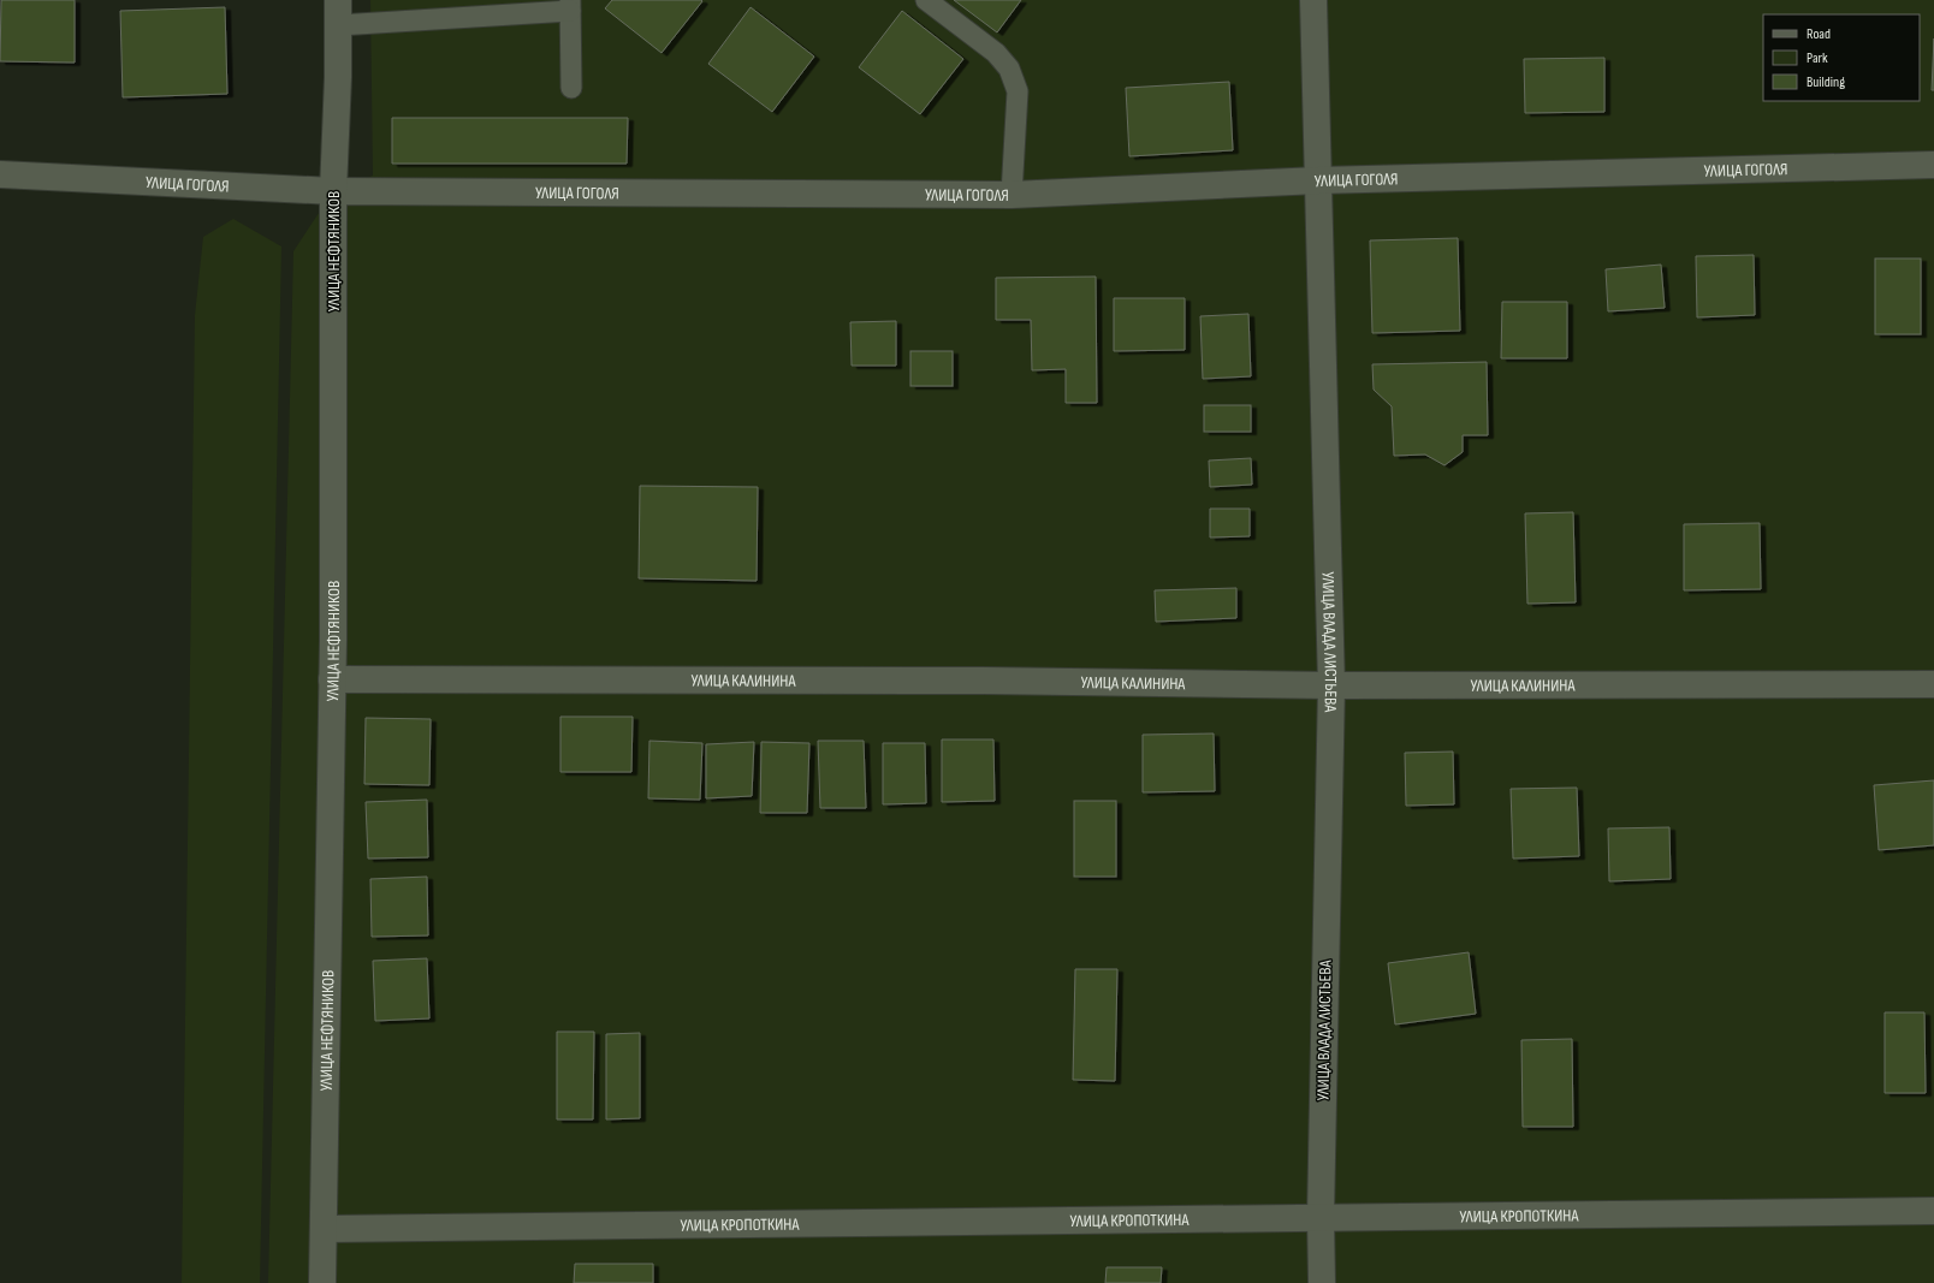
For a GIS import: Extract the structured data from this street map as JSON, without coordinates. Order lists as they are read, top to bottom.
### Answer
{
  "streets": {
    "street": [
      "УЛИЦА ГОГОЛЯ",
      "УЛИЦА НЕФТЯНИКОВ",
      "УЛИЦА ВЛАДА ЛИСТЬЕВА",
      "УЛИЦА КАЛИНИНА",
      "УЛИЦА КРОПОТКИНА"
    ]
  },
  "crossings": [
    ["УЛИЦА ГОГОЛЯ", "УЛИЦА НЕФТЯНИКОВ"],
    ["УЛИЦА ГОГОЛЯ", "УЛИЦА ВЛАДА ЛИСТЬЕВА"],
    ["УЛИЦА НЕФТЯНИКОВ", "УЛИЦА КАЛИНИНА"],
    ["УЛИЦА НЕФТЯНИКОВ", "УЛИЦА КРОПОТКИНА"],
    ["УЛИЦА ВЛАДА ЛИСТЬЕВА", "УЛИЦА КАЛИНИНА"],
    ["УЛИЦА ВЛАДА ЛИСТЬЕВА", "УЛИЦА КРОПОТКИНА"]
  ],
  "legend": ["Road", "Park", "Building"]
}
